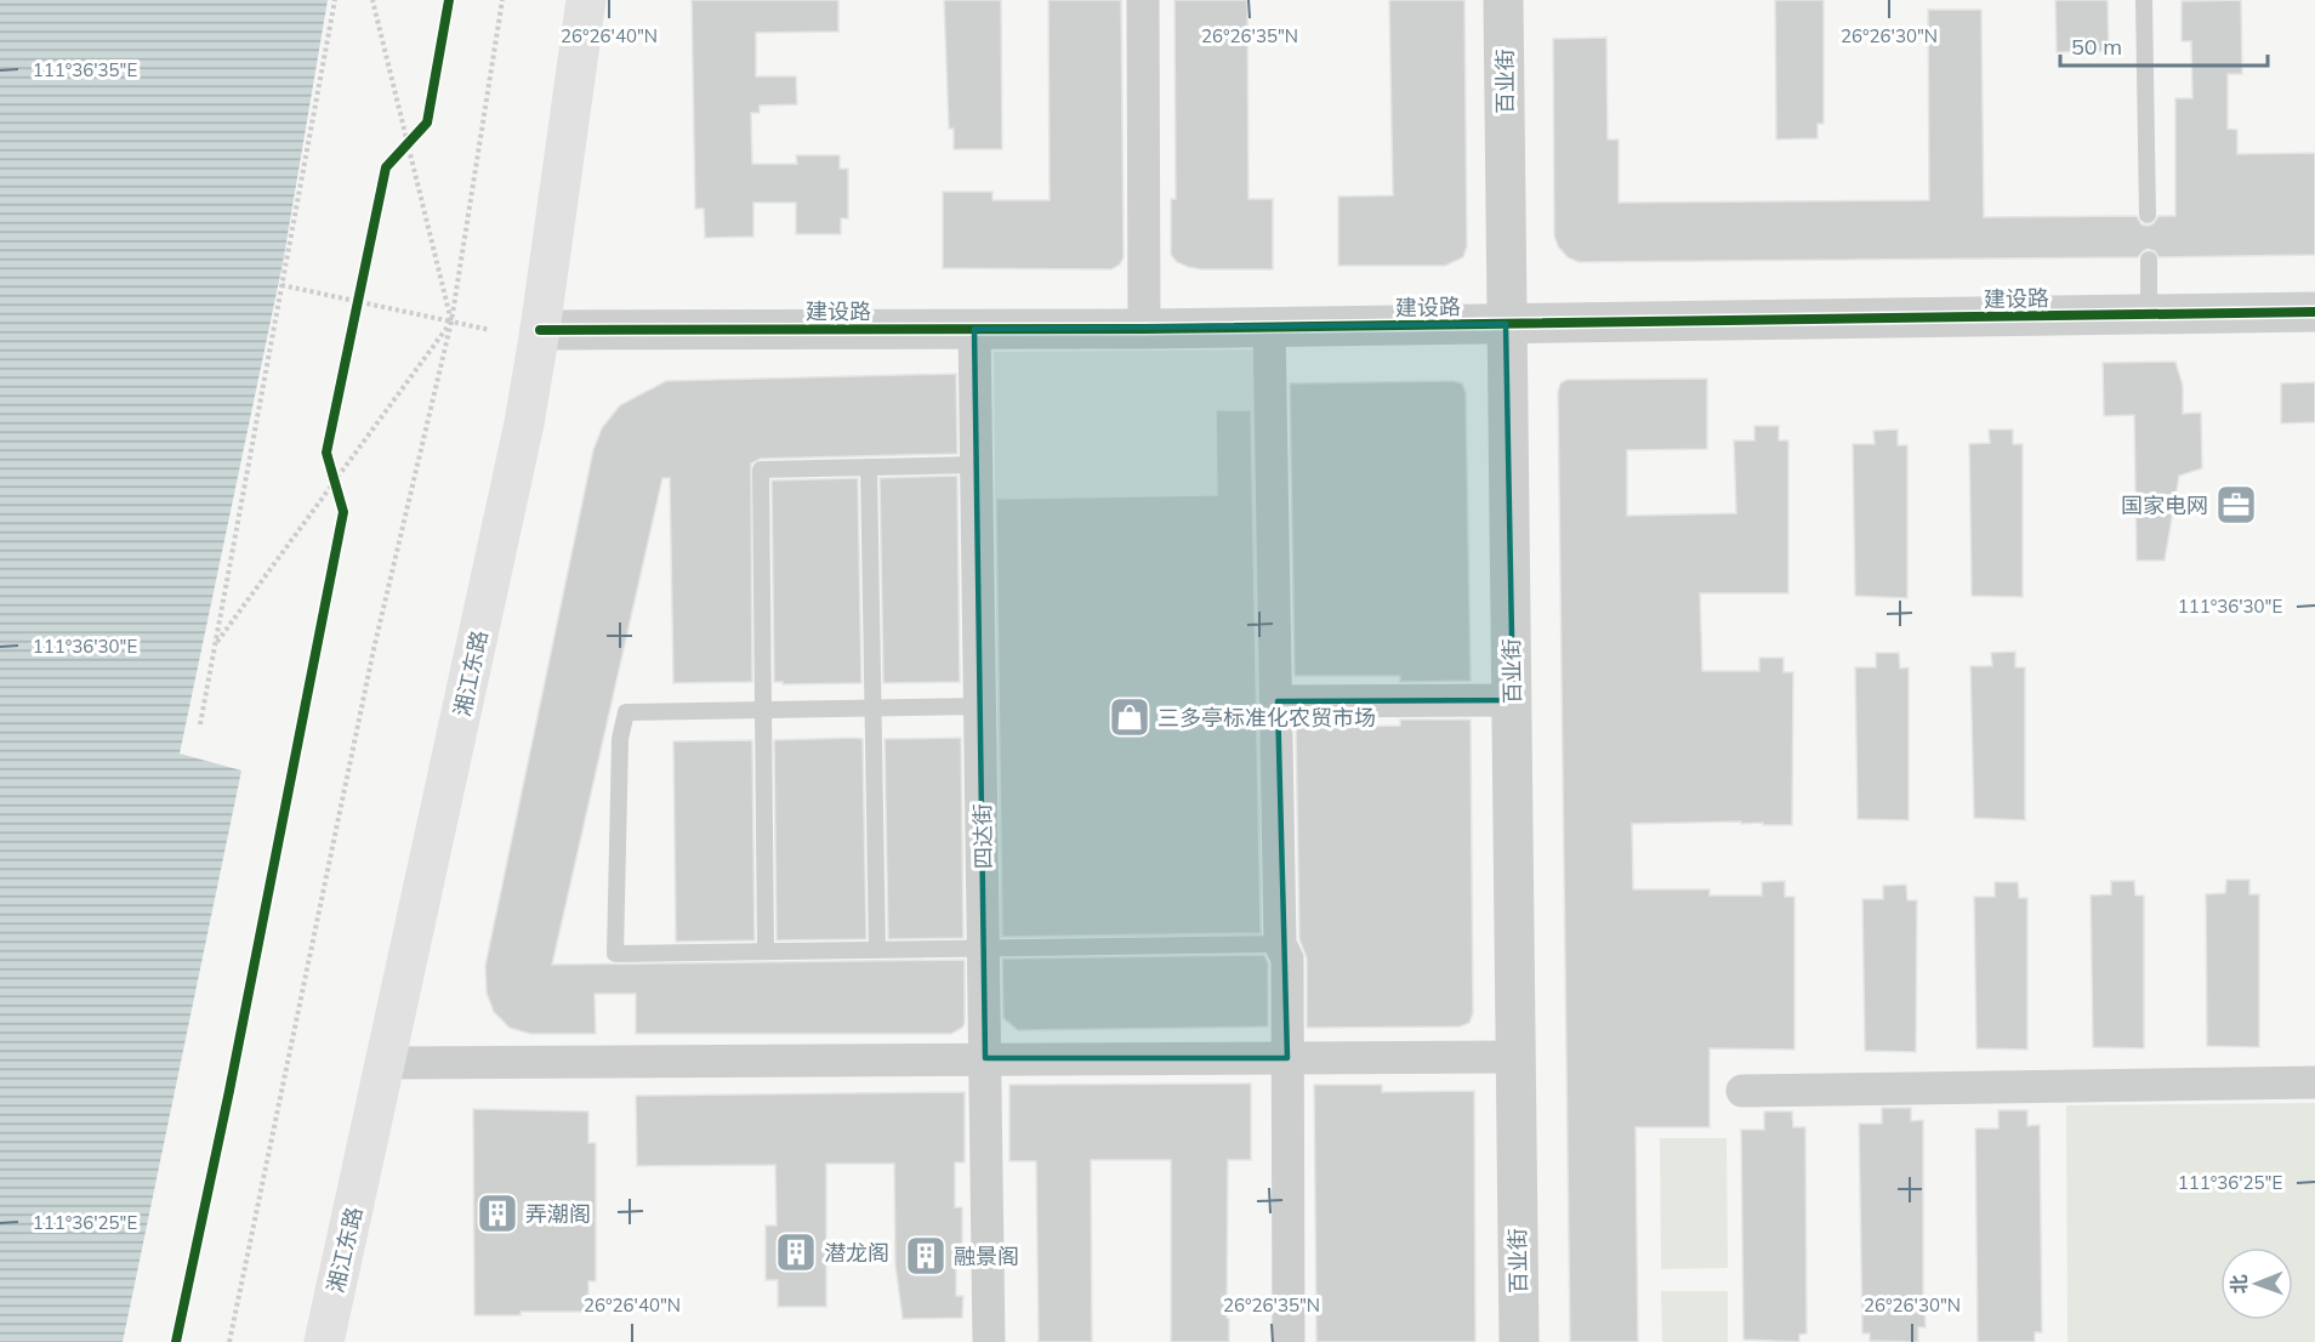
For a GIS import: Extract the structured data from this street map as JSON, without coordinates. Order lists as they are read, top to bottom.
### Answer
{
  "streets": {
    "main road": ["湘江东路"],
    "street": ["百业街", "建设路", "四达街"]
  },
  "crossings": [
    ["百业街", "建设路"],
    ["建设路", "湘江东路"],
    ["建设路", "四达街"]
  ],
  "places": {
    "office": ["国家电网"],
    "shop": ["三多亭标准化农贸市场"],
    "building": ["弄潮阁", "潜龙阁", "融景阁"]
  },
  "scale_bar": "50 m",
  "north": "left",
  "coordinates": [
    "26°26'40\"N",
    "26°26'35\"N",
    "26°26'30\"N",
    "111°36'35\"E",
    "111°36'30\"E",
    "111°36'25\"E"
  ]
}
